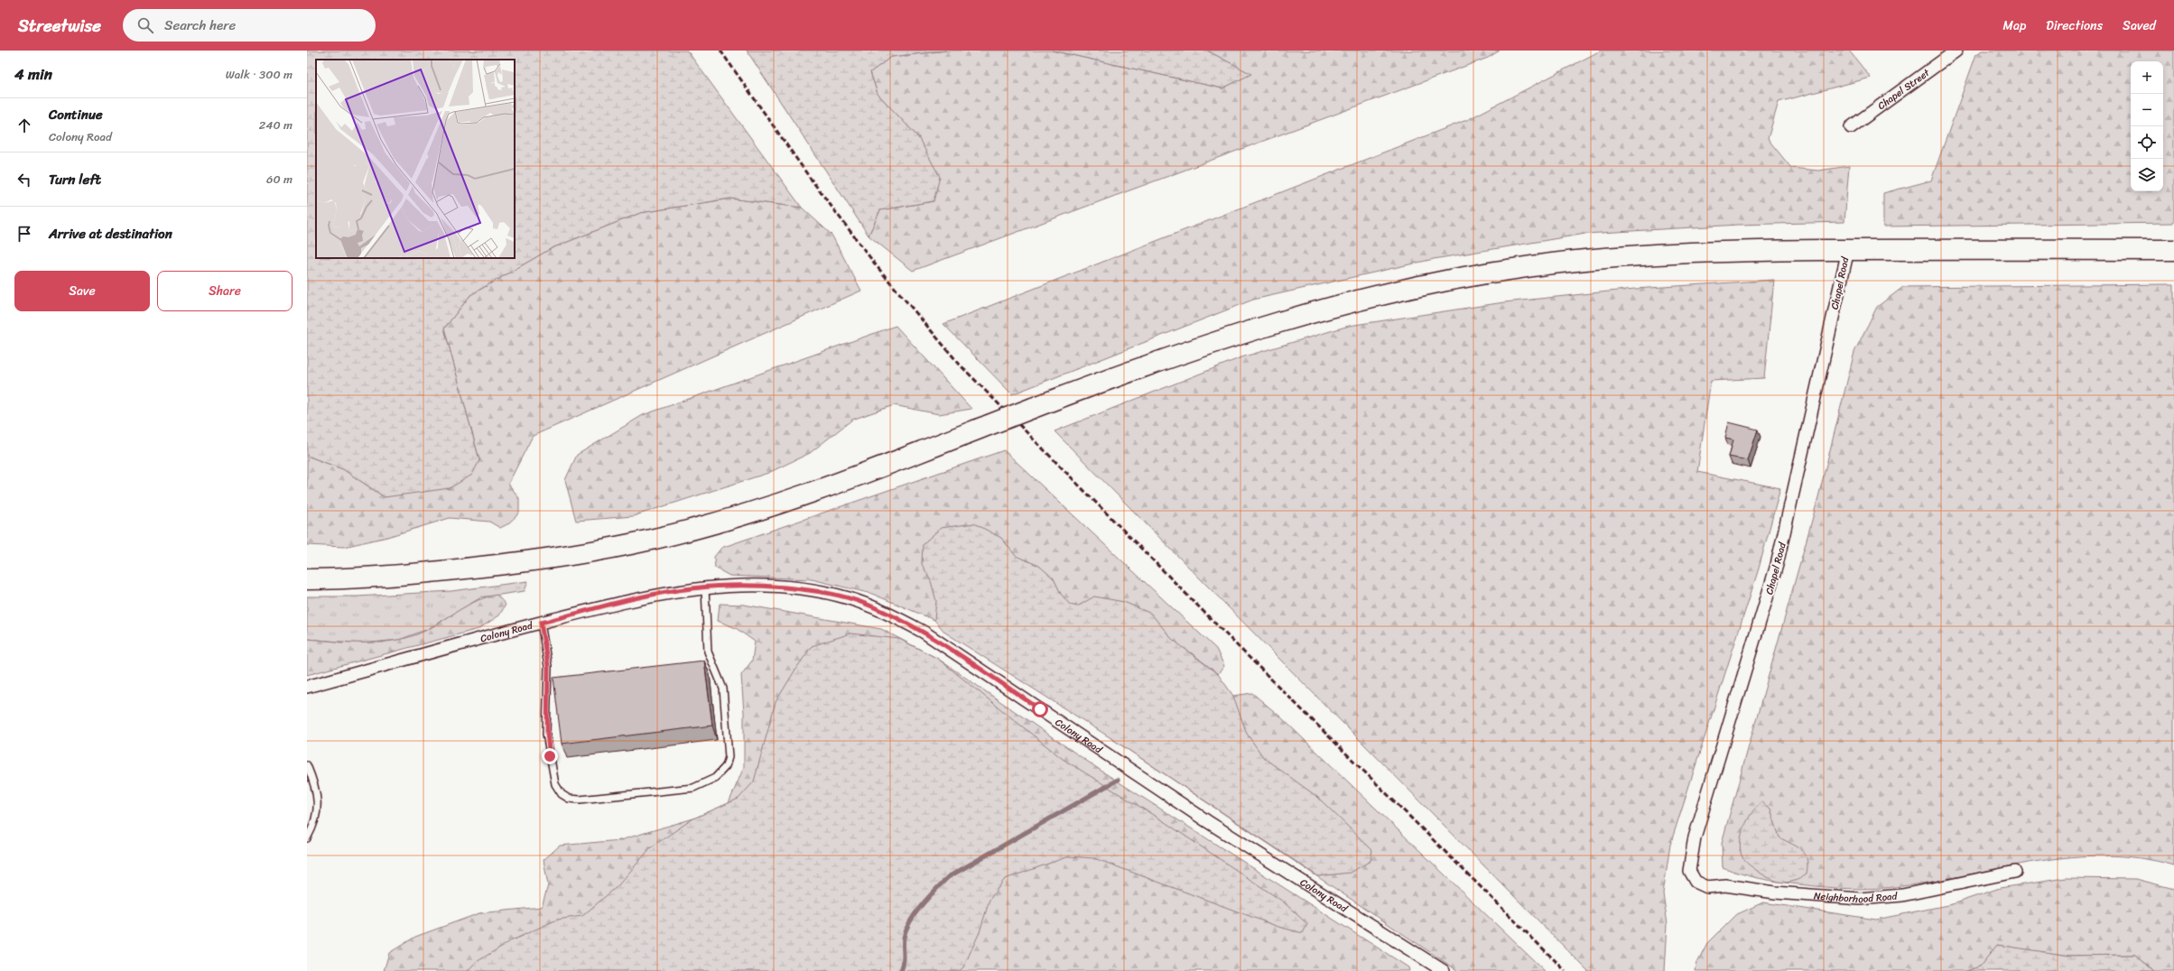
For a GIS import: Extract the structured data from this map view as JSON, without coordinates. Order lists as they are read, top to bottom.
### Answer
{
  "streets": {
    "street": [
      "Chapel Street",
      "Chapel Road",
      "Colony Road",
      "Neighborhood Road"
    ]
  },
  "crossings": [
    ["Chapel Road", "Neighborhood Road"]
  ],
  "page": {
    "header": "Streetwise",
    "search": "Search here",
    "nav": ["Map", "Directions", "Saved"],
    "heading": ["4 min", "Walk · 300 m"],
    "map_buttons": ["+", "−"],
    "list": [
      ["Continue", "Colony Road", "240 m"],
      ["Turn left", "60 m"],
      "Arrive at destination"
    ],
    "buttons": ["Save", "Share"]
  }
}
